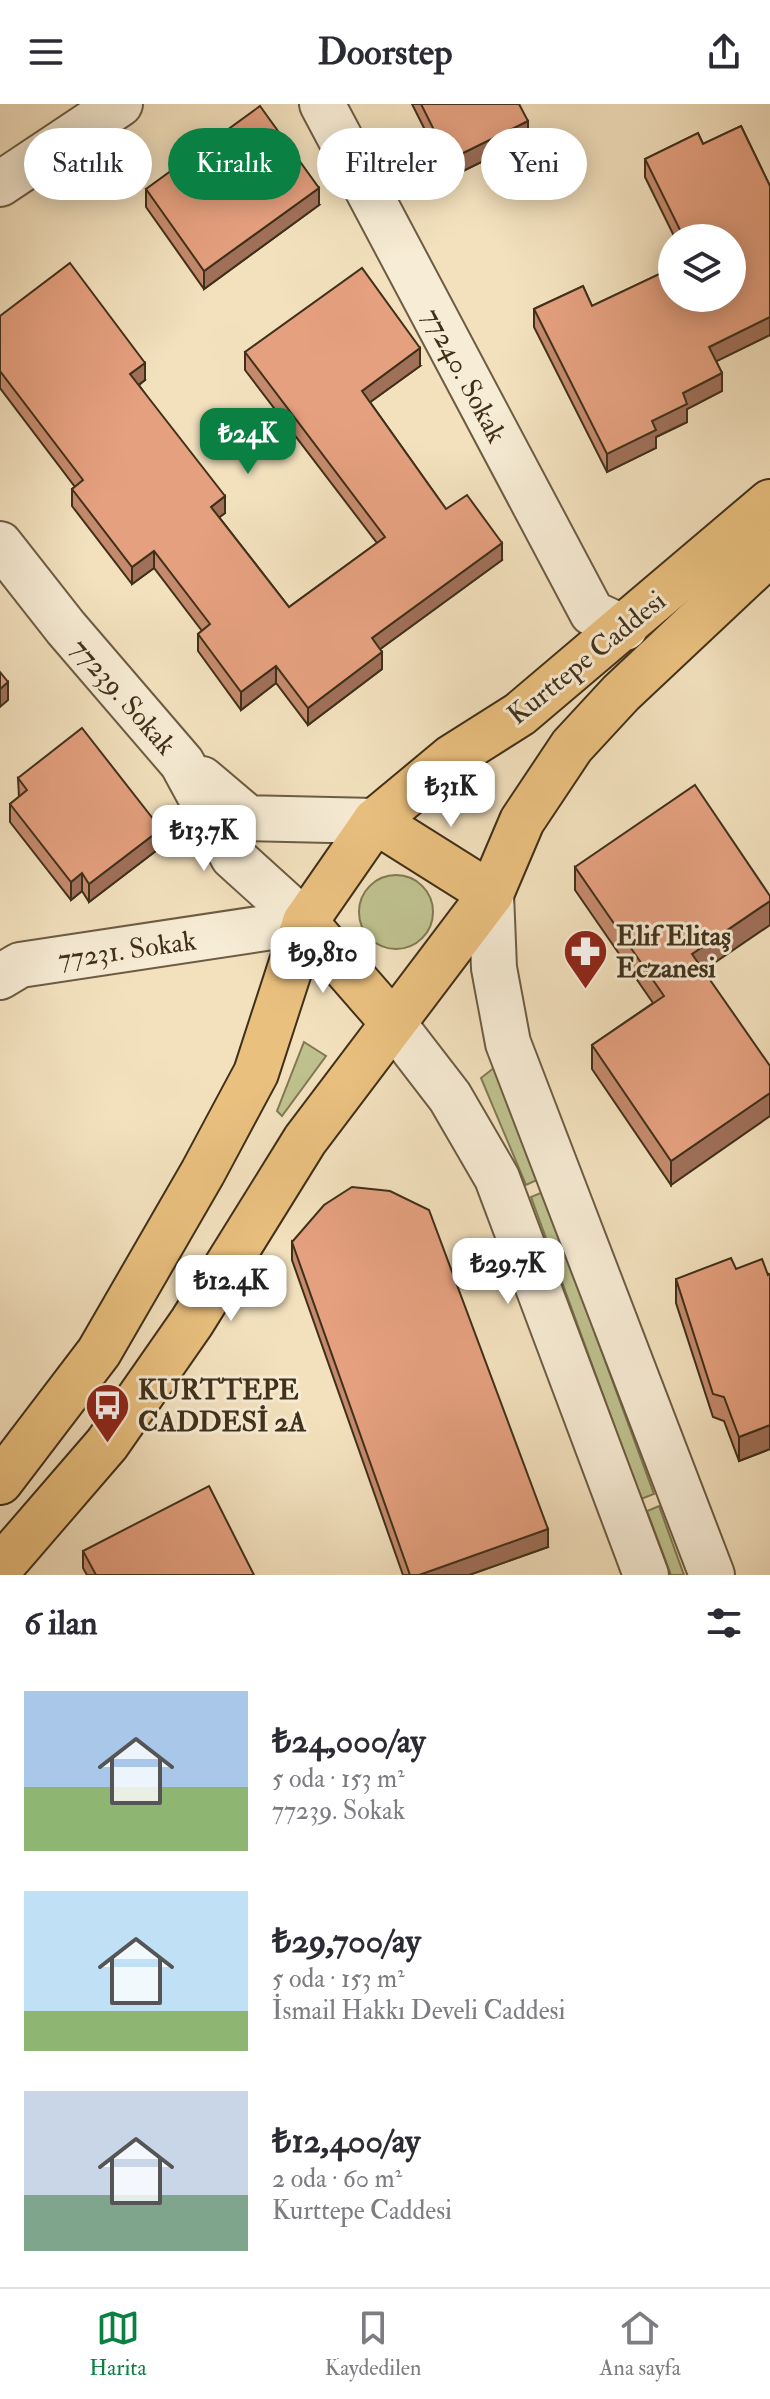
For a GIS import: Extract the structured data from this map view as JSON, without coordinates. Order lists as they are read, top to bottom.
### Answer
{
  "streets": {
    "main road": ["Kurttepe Caddesi"],
    "street": ["77240. Sokak", "77239. Sokak", "77231. Sokak"]
  },
  "crossings": [
    ["77240. Sokak", "Kurttepe Caddesi"],
    ["Kurttepe Caddesi", "77239. Sokak"],
    ["Kurttepe Caddesi", "77231. Sokak"],
    ["77239. Sokak", "77231. Sokak"]
  ],
  "places": {
    "pharmacy": ["Elif Elitaş Eczanesi"],
    "bus stop": ["KURTTEPE CADDESİ 2A"]
  },
  "page": {
    "header": "Doorstep",
    "chip": [
      "Satılık",
      "Kiralık",
      "Filtreler",
      "Yeni"
    ],
    "price": [
      "₺24K",
      "₺31K",
      "₺13.7K",
      "₺9,810",
      "₺29.7K",
      "₺12.4K"
    ],
    "heading": "6 ilan",
    "list": [
      {
        "name": "₺24,000/ay",
        "note": "5 oda · 153 m² · 77239. Sokak"
      },
      {
        "name": "₺29,700/ay",
        "note": "5 oda · 153 m² · İsmail Hakkı Develi Caddesi"
      },
      {
        "name": "₺12,400/ay",
        "note": "2 oda · 60 m² · Kurttepe Caddesi"
      }
    ],
    "tabs": ["Harita", "Kaydedilen", "Ana sayfa"]
  }
}
